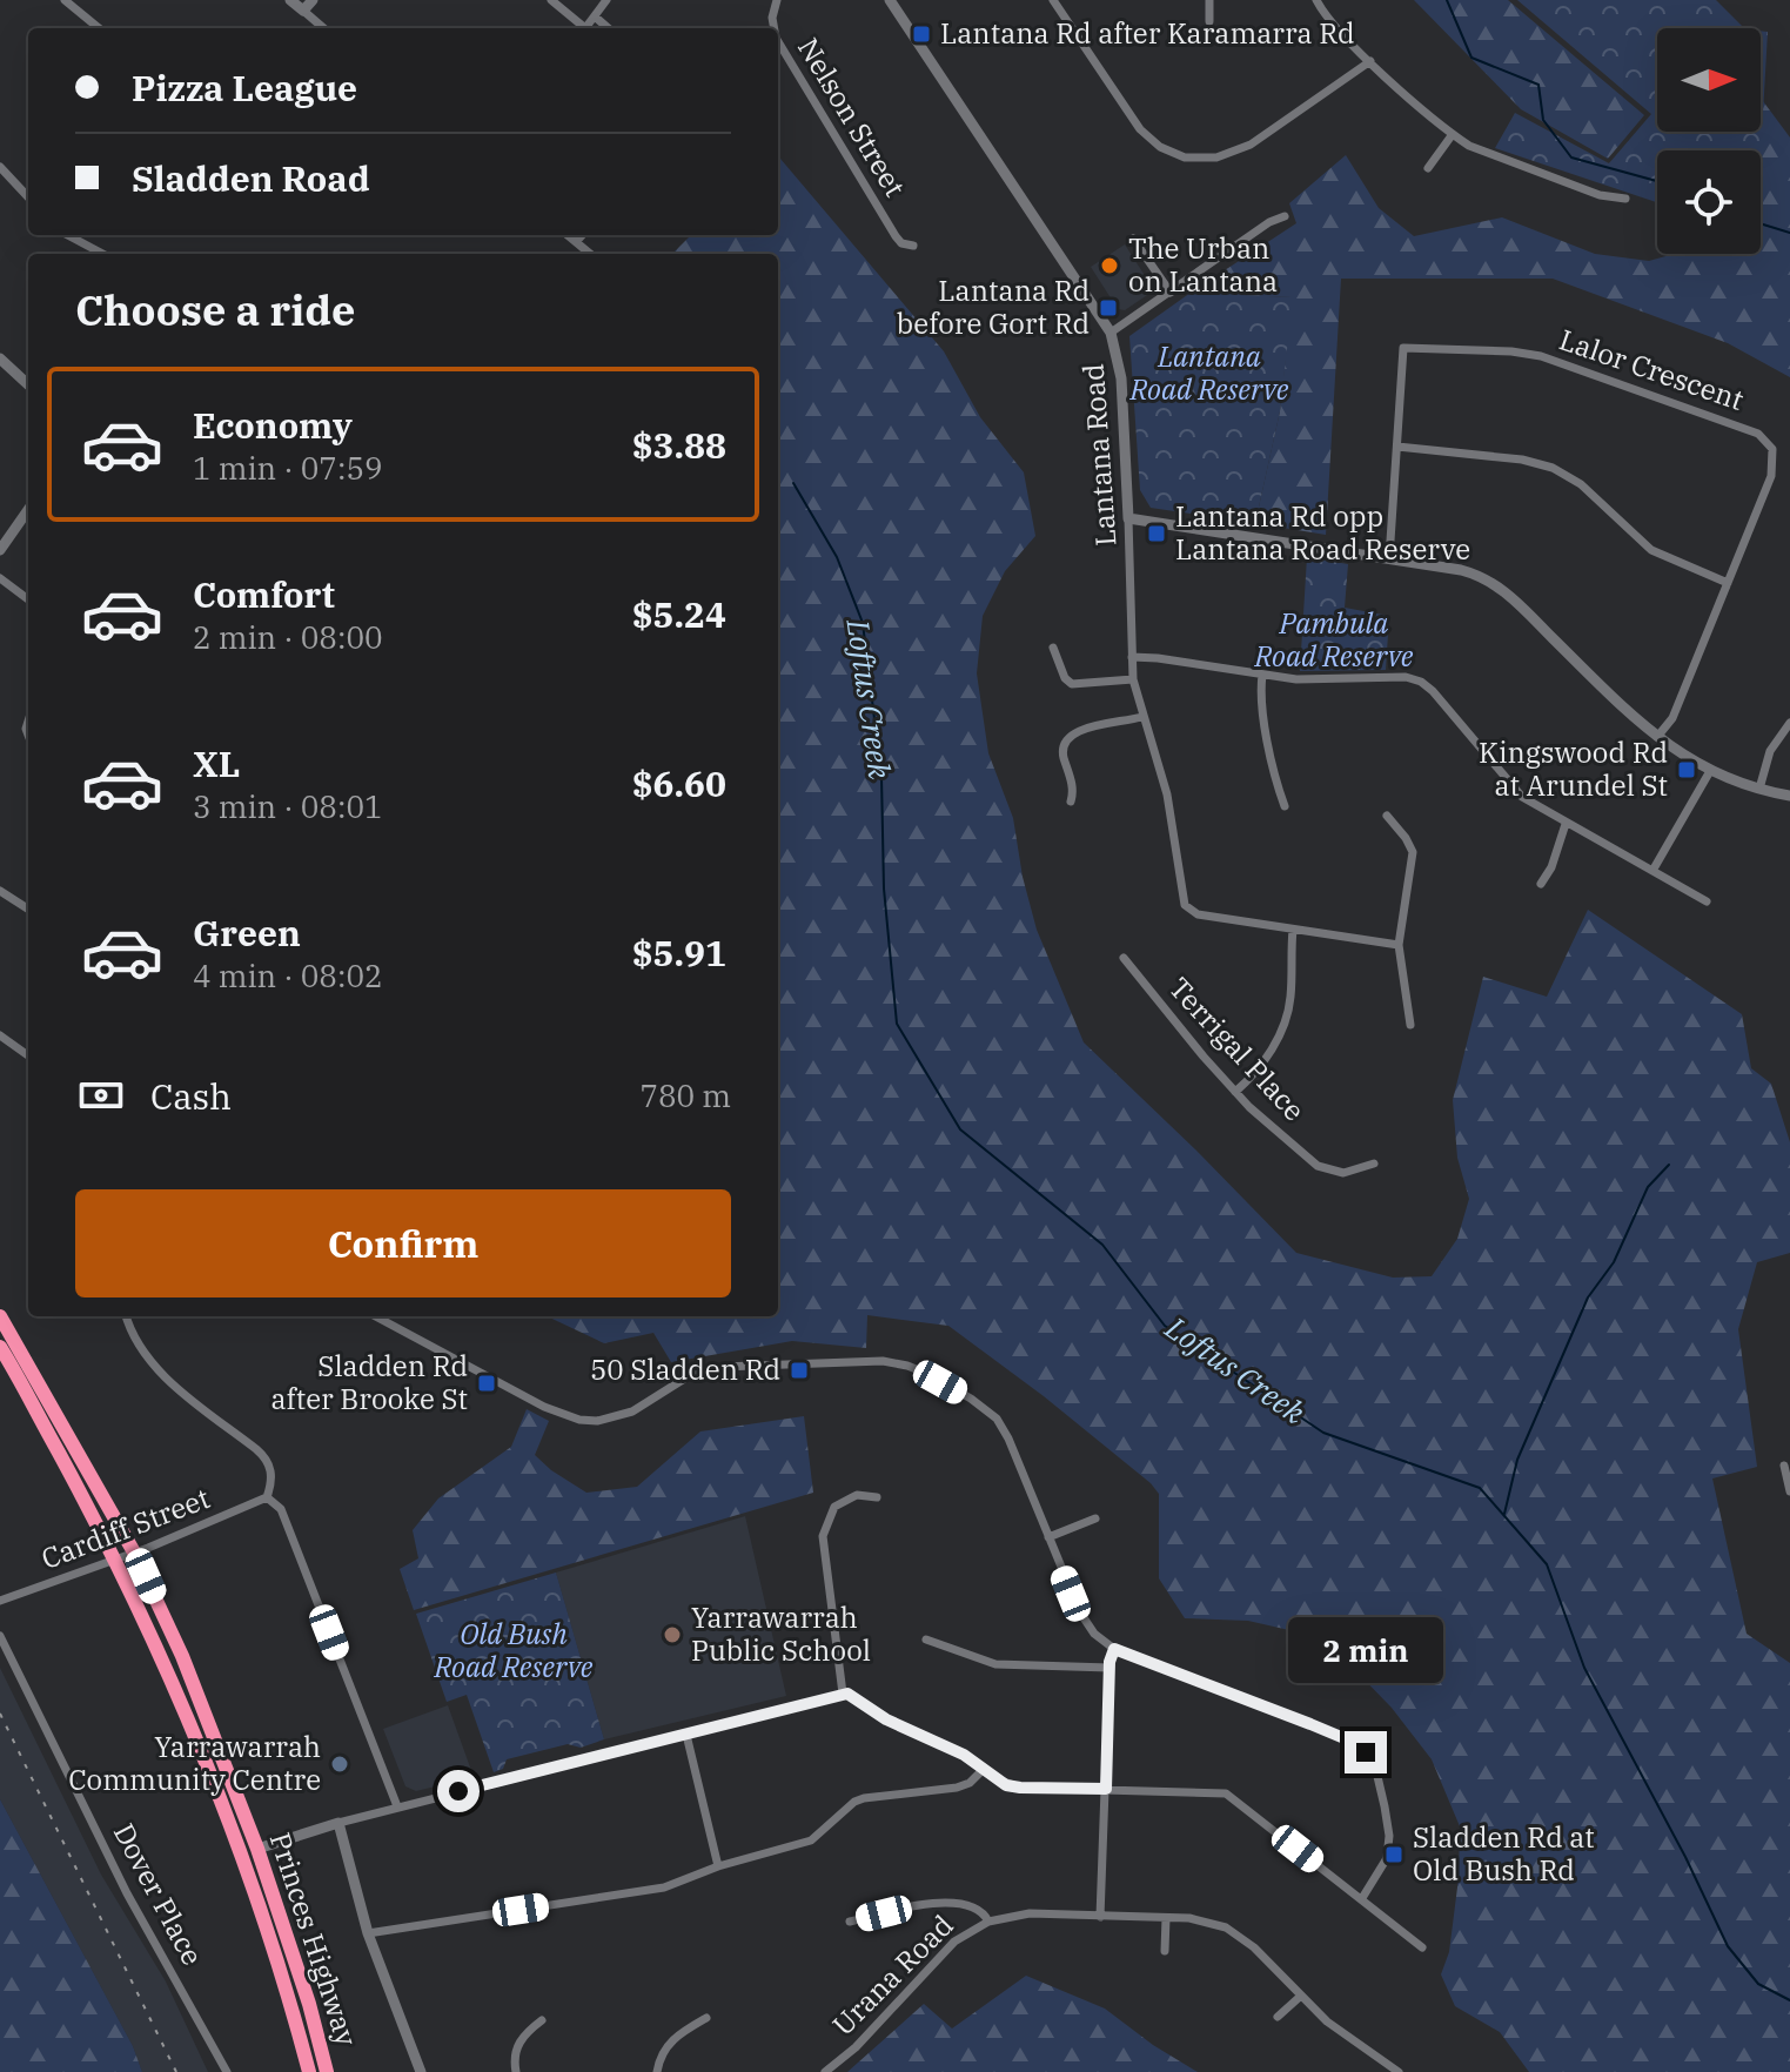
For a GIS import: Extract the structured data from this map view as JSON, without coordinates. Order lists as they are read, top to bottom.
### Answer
{
  "streets": {
    "highway": ["Princes Highway"],
    "street": [
      "Nelson Street",
      "Lalor Crescent",
      "Lantana Road",
      "Terrigal Place",
      "Cardiff Street",
      "Dover Place",
      "Urana Road"
    ]
  },
  "crossings": [
    ["Cardiff Street", "Princes Highway"]
  ],
  "water": ["Loftus Creek"],
  "parks": ["Lantana Road Reserve", "Pambula Road Reserve", "Old Bush Road Reserve"],
  "places": {
    "transit": [
      "Lantana Rd after Karamarra Rd",
      "Lantana Rd before Gort Rd",
      "Lantana Rd opp Lantana Road Reserve",
      "Kingswood Rd at Arundel St",
      "50 Sladden Rd",
      "Sladden Rd after Brooke St",
      "Sladden Rd at Old Bush Rd"
    ],
    "other": ["The Urban on Lantana", "Yarrawarrah Public School", "Yarrawarrah Community Centre"]
  },
  "north": "right",
  "page": {
    "banner": ["Pizza League", "Sladden Road"],
    "heading": "Choose a ride",
    "list": [
      {
        "name": "Economy",
        "note": "1 min · 07:59",
        "value": "$3.88"
      },
      {
        "name": "Comfort",
        "note": "2 min · 08:00",
        "value": "$5.24"
      },
      {
        "name": "XL",
        "note": "3 min · 08:01",
        "value": "$6.60"
      },
      {
        "name": "Green",
        "note": "4 min · 08:02",
        "value": "$5.91"
      }
    ],
    "pay": ["Cash", "780 m"],
    "buttons": "Confirm",
    "bubble": "2 min"
  }
}
